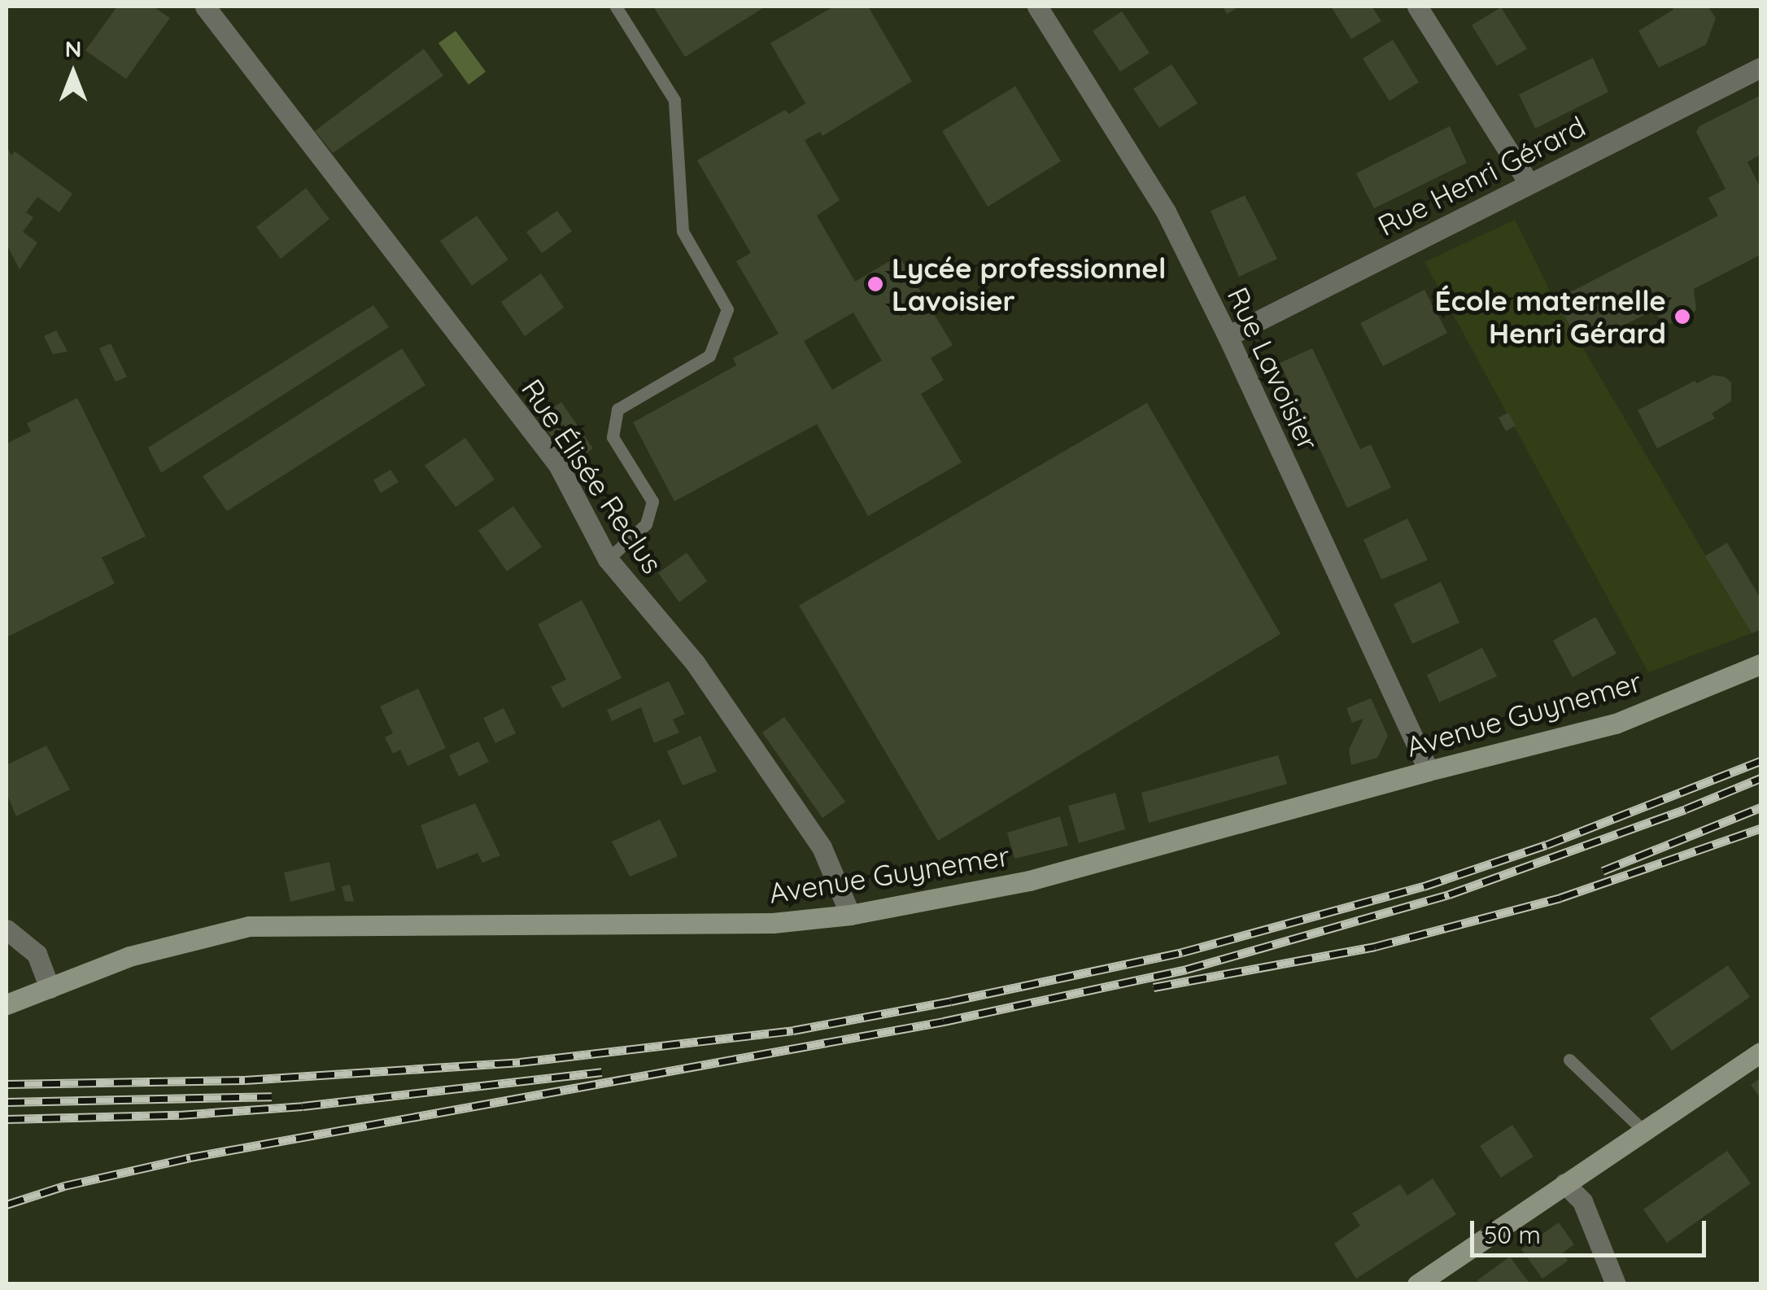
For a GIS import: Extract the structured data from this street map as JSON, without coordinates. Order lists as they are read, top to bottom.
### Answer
{
  "streets": {
    "main road": ["Avenue Guynemer"],
    "street": ["Rue Henri Gérard", "Rue Lavoisier", "Rue Élisée Reclus"]
  },
  "crossings": [
    ["Rue Henri Gérard", "Rue Lavoisier"],
    ["Rue Lavoisier", "Avenue Guynemer"],
    ["Rue Élisée Reclus", "Avenue Guynemer"]
  ],
  "places": ["Lycée professionnel Lavoisier", "École maternelle Henri Gérard"],
  "scale_bar": "50 m",
  "north": "top"
}
